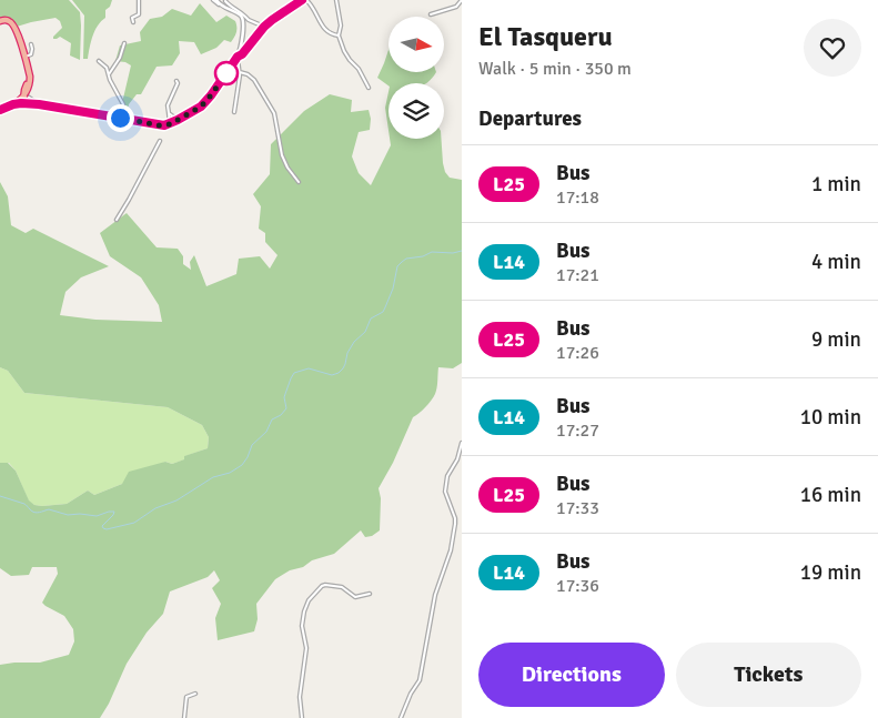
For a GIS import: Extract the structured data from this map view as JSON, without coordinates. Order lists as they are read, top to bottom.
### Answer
{
  "lines": ["bus line L25"],
  "north": "right",
  "page": {
    "heading": [
      ["El Tasqueru", "Walk · 5 min · 350 m"],
      "Departures"
    ],
    "list": [
      {
        "mark": "L25",
        "name": "Bus",
        "note": "17:18",
        "value": "1 min"
      },
      {
        "mark": "L14",
        "name": "Bus",
        "note": "17:21",
        "value": "4 min"
      },
      {
        "mark": "L25",
        "name": "Bus",
        "note": "17:26",
        "value": "9 min"
      },
      {
        "mark": "L14",
        "name": "Bus",
        "note": "17:27",
        "value": "10 min"
      },
      {
        "mark": "L25",
        "name": "Bus",
        "note": "17:33",
        "value": "16 min"
      },
      {
        "mark": "L14",
        "name": "Bus",
        "note": "17:36",
        "value": "19 min"
      }
    ],
    "buttons": ["Directions", "Tickets"]
  }
}
